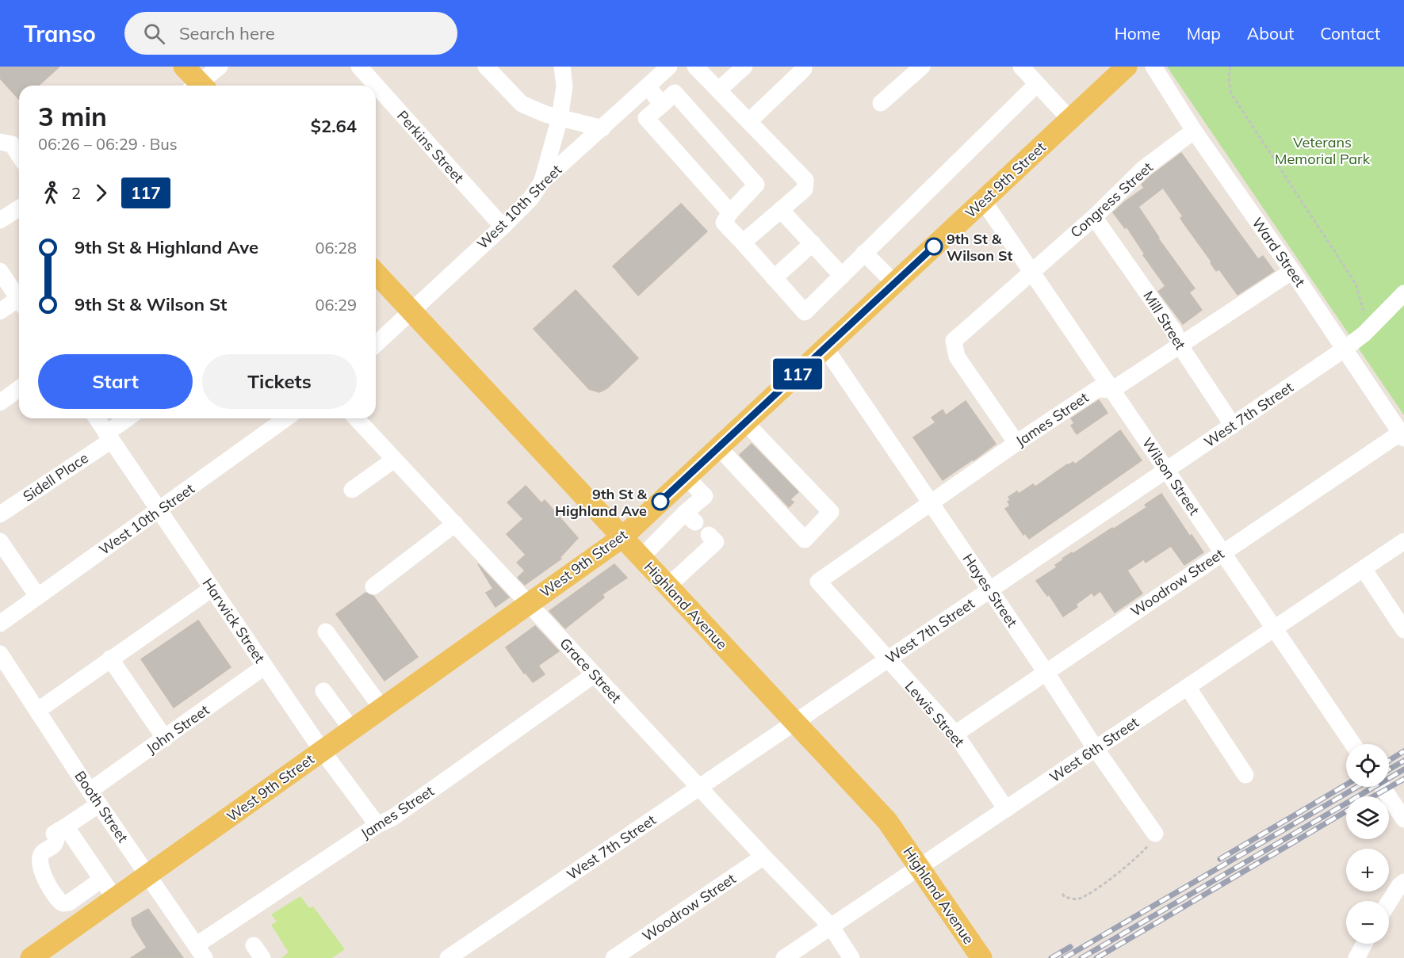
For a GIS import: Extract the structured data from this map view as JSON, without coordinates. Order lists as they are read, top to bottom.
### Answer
{
  "streets": {
    "main road": ["West 9th Street", "Highland Avenue"],
    "street": [
      "Perkins Street",
      "Congress Street",
      "West 10th Street",
      "Ward Street",
      "Mill Street",
      "West 7th Street",
      "James Street",
      "Wilson Street",
      "Sidell Place",
      "Woodrow Street",
      "Hayes Street",
      "Harwick Street",
      "Grace Street",
      "Lewis Street",
      "John Street",
      "West 6th Street",
      "Booth Street"
    ]
  },
  "crossings": [
    ["Perkins Street", "West 10th Street"],
    ["West 9th Street", "Wilson Street"],
    ["West 9th Street", "Hayes Street"],
    ["West 9th Street", "Highland Avenue"],
    ["West 9th Street", "Harwick Street"],
    ["West 9th Street", "Grace Street"],
    ["West 9th Street", "Booth Street"],
    ["Congress Street", "Ward Street"],
    ["Congress Street", "Mill Street"],
    ["Congress Street", "James Street"],
    ["Congress Street", "Wilson Street"],
    ["West 10th Street", "Highland Avenue"],
    ["West 10th Street", "Harwick Street"],
    ["Ward Street", "West 7th Street"],
    ["Ward Street", "James Street"],
    ["Ward Street", "Woodrow Street"],
    ["Mill Street", "West 7th Street"],
    ["Mill Street", "James Street"],
    ["West 7th Street", "Wilson Street"],
    ["West 7th Street", "Hayes Street"],
    ["West 7th Street", "Highland Avenue"],
    ["West 7th Street", "Grace Street"],
    ["West 7th Street", "Lewis Street"],
    ["James Street", "Wilson Street"],
    ["James Street", "Hayes Street"],
    ["James Street", "Harwick Street"],
    ["James Street", "Grace Street"],
    ["James Street", "Lewis Street"],
    ["James Street", "Booth Street"],
    ["Wilson Street", "Woodrow Street"],
    ["Wilson Street", "West 6th Street"],
    ["Sidell Place", "Harwick Street"],
    ["Woodrow Street", "Hayes Street"],
    ["Woodrow Street", "Grace Street"],
    ["Woodrow Street", "Lewis Street"],
    ["Hayes Street", "West 6th Street"],
    ["Highland Avenue", "West 6th Street"],
    ["Harwick Street", "John Street"],
    ["Grace Street", "West 6th Street"],
    ["Lewis Street", "West 6th Street"],
    ["John Street", "Booth Street"]
  ],
  "parks": ["Veterans Memorial Park"],
  "places": ["9th St & Wilson St", "9th St & Highland Ave"],
  "lines": ["bus line 117"],
  "page": {
    "header": "Transo",
    "search": "Search here",
    "nav": [
      "Home",
      "Map",
      "About",
      "Contact"
    ],
    "on_map": "117",
    "heading": ["3 min", "06:26 – 06:29 · Bus", "$2.64"],
    "legs": ["2", "117"],
    "list": [
      {
        "name": "9th St & Highland Ave",
        "value": "06:28"
      },
      {
        "name": "9th St & Wilson St",
        "value": "06:29"
      }
    ],
    "buttons": ["Start", "Tickets"],
    "map_buttons": ["+", "−"]
  }
}
